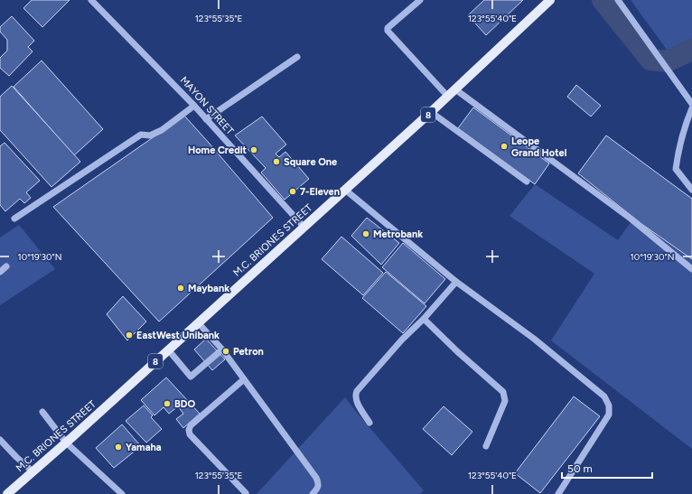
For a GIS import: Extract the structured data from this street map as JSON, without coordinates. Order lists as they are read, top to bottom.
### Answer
{
  "streets": {
    "main road": ["8", "M.C. BRIONES STREET"],
    "street": ["MAYON STREET"]
  },
  "crossings": [
    ["MAYON STREET", "M.C. BRIONES STREET"]
  ],
  "places": [
    "Leope Grand Hotel",
    "Home Credit",
    "Square One",
    "7-Eleven",
    "Metrobank",
    "Maybank",
    "EastWest Unibank",
    "Petron",
    "BDO",
    "Yamaha"
  ],
  "scale_bar": "50 m",
  "coordinates": ["123°55'35\"E", "123°55'40\"E", "10°19'30\"N"]
}
